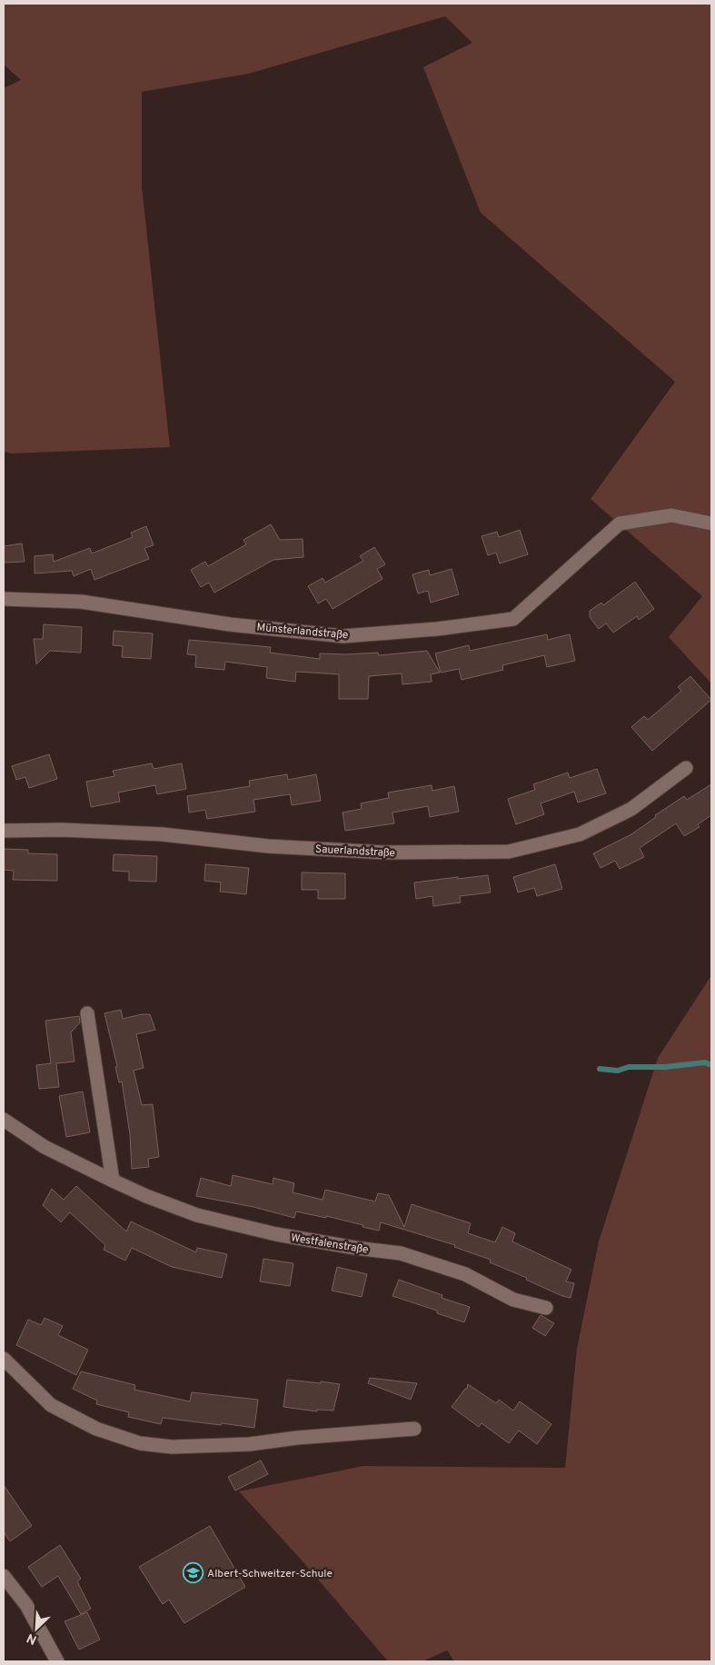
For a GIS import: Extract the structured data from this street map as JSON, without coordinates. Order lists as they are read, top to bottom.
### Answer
{
  "streets": {
    "street": ["Münsterlandstraße", "Sauerlandstraße", "Westfalenstraße"]
  },
  "places": {
    "school or university": ["Albert-Schweitzer-Schule"]
  },
  "north": "bottom left"
}
